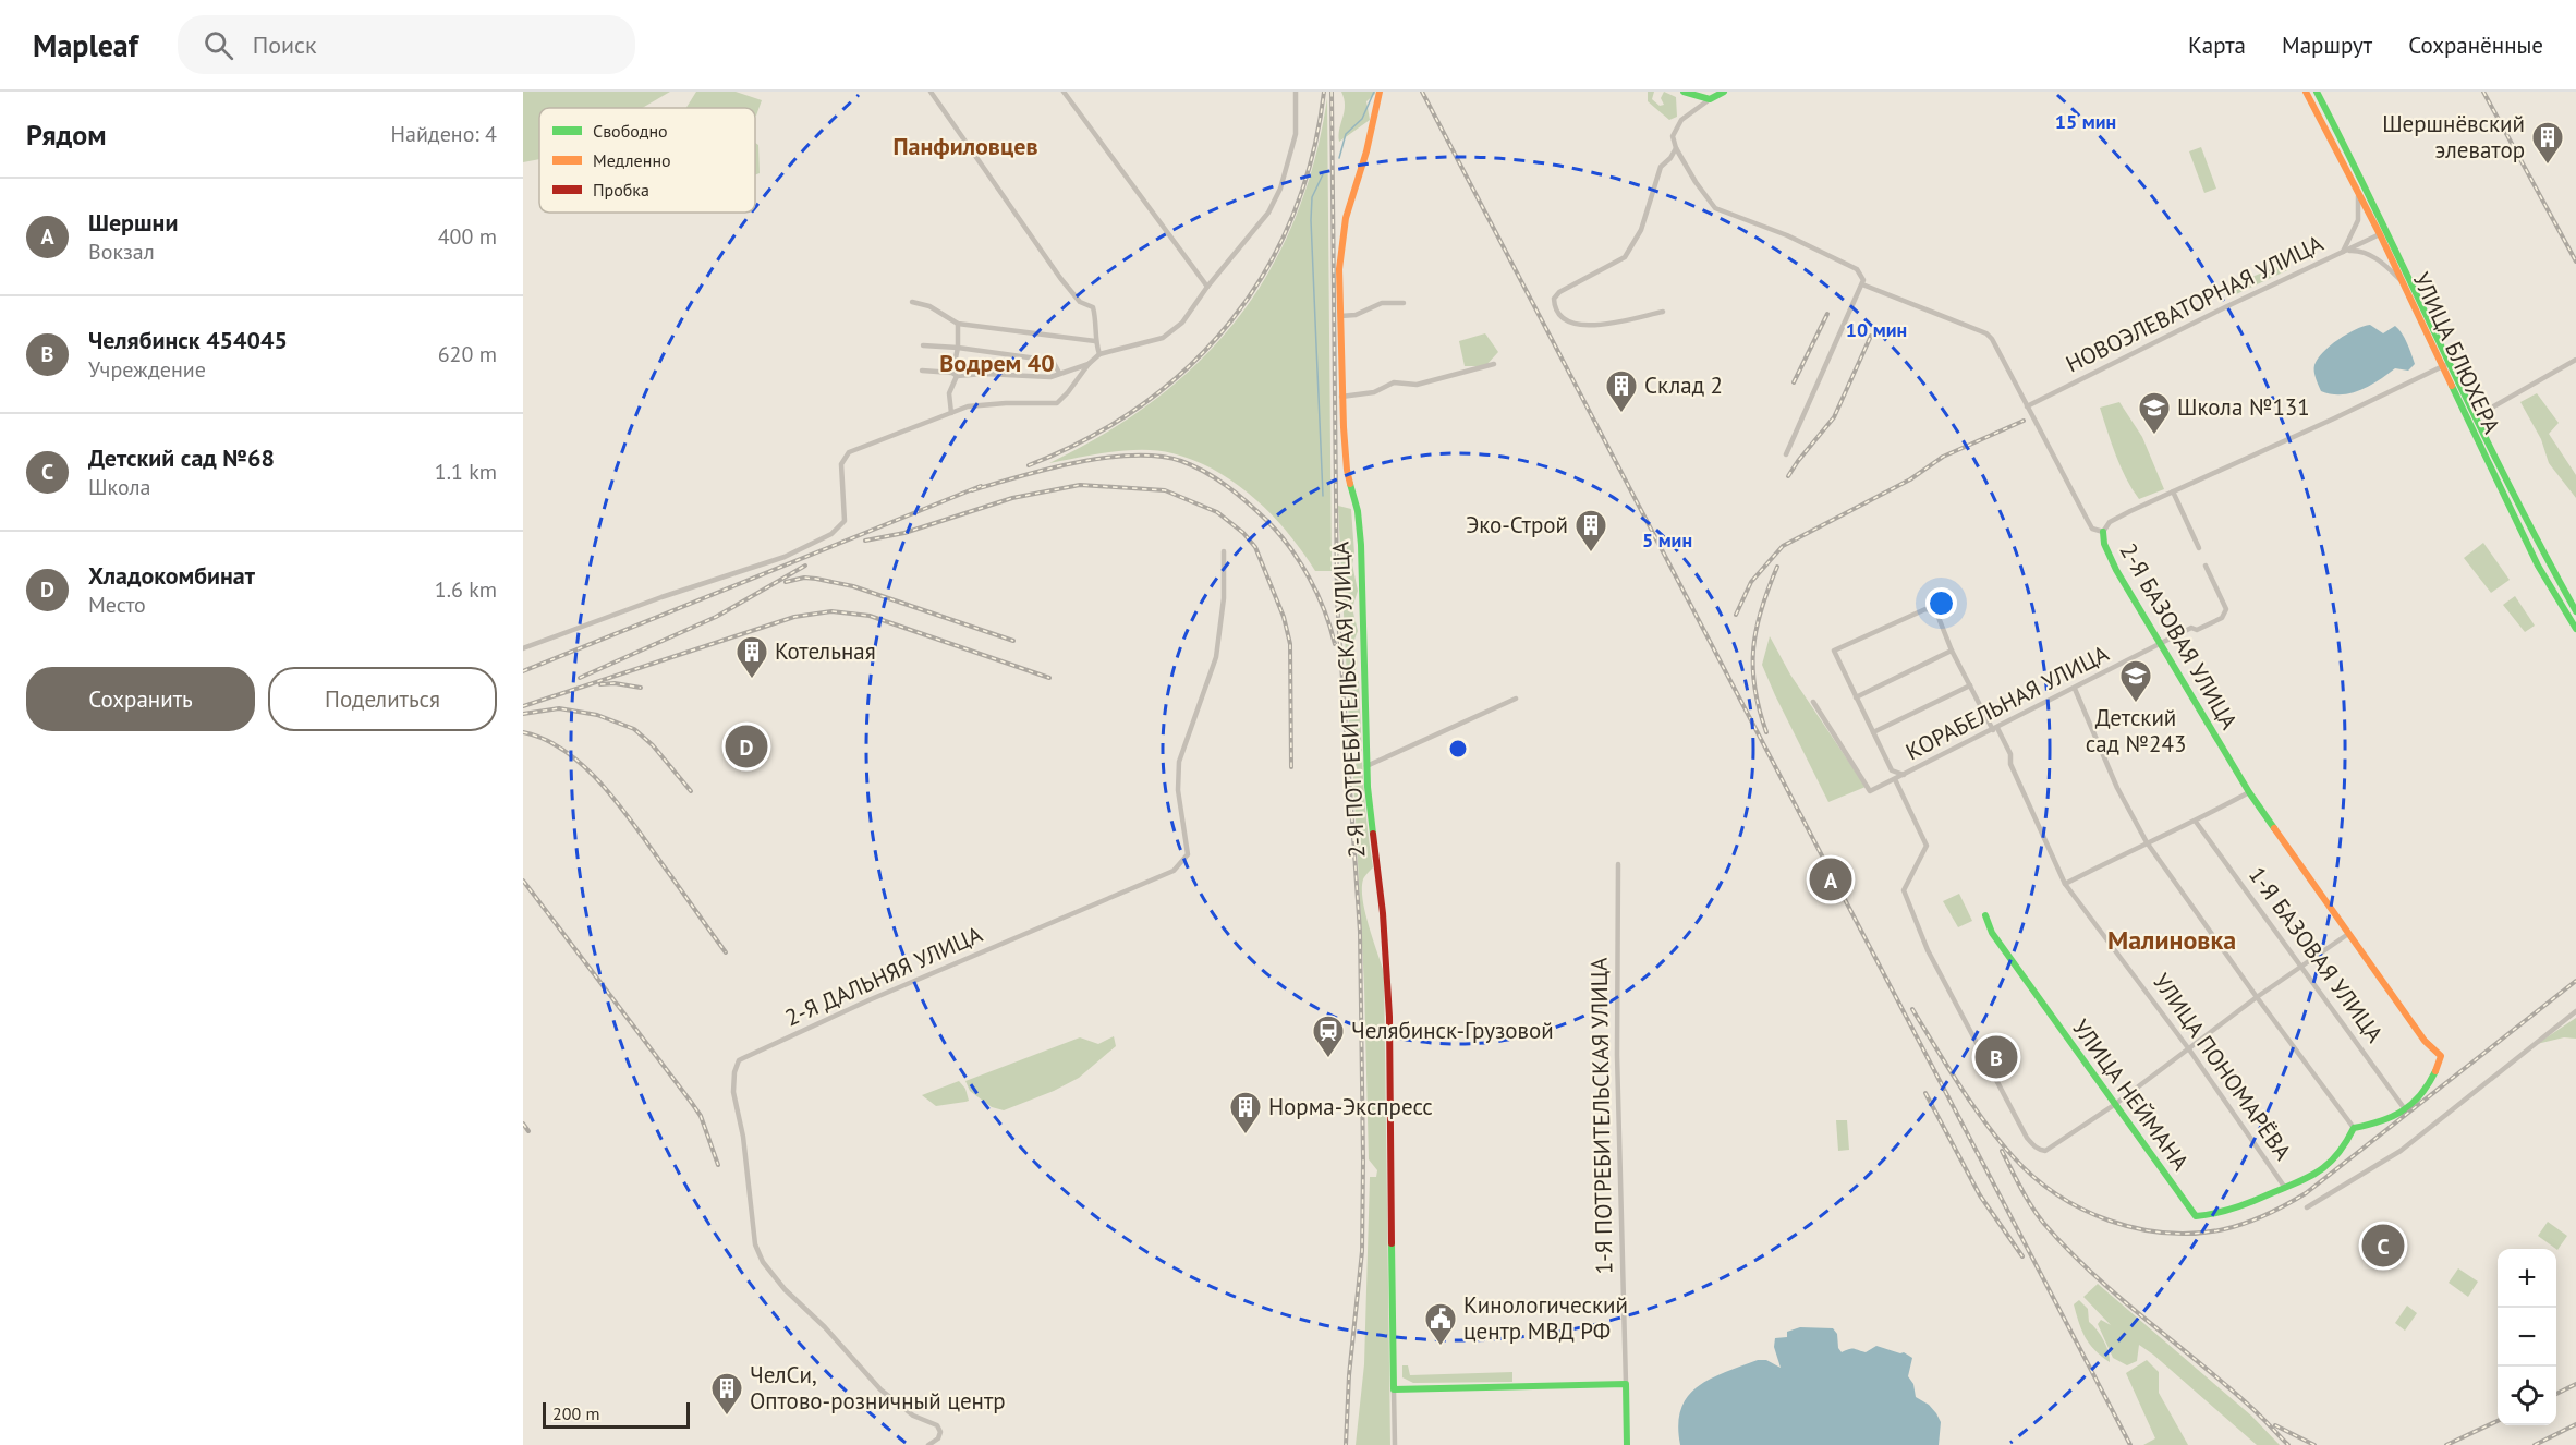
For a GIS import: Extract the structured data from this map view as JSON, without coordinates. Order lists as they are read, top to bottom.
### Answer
{
  "streets": {
    "street": [
      "НОВОЭЛЕВАТОРНАЯ УЛИЦА",
      "УЛИЦА БЛЮХЕРА",
      "2-Я БАЗОВАЯ УЛИЦА",
      "2-Я ПОТРЕБИТЕЛЬСКАЯ УЛИЦА",
      "КОРАБЕЛЬНАЯ УЛИЦА",
      "1-Я БАЗОВАЯ УЛИЦА",
      "2-Я ДАЛЬНЯЯ УЛИЦА",
      "УЛИЦА ПОНОМАРЁВА",
      "УЛИЦА НЕЙМАНА",
      "1-Я ПОТРЕБИТЕЛЬСКАЯ УЛИЦА"
    ]
  },
  "crossings": [
    ["НОВОЭЛЕВАТОРНАЯ УЛИЦА", "УЛИЦА БЛЮХЕРА"],
    ["НОВОЭЛЕВАТОРНАЯ УЛИЦА", "2-Я БАЗОВАЯ УЛИЦА"],
    ["2-Я БАЗОВАЯ УЛИЦА", "КОРАБЕЛЬНАЯ УЛИЦА"],
    ["2-Я БАЗОВАЯ УЛИЦА", "1-Я БАЗОВАЯ УЛИЦА"],
    ["КОРАБЕЛЬНАЯ УЛИЦА", "УЛИЦА ПОНОМАРЁВА"],
    ["УЛИЦА ПОНОМАРЁВА", "УЛИЦА НЕЙМАНА"]
  ],
  "districts": ["Панфиловцев", "Водрем 40", "Малиновка"],
  "places": {
    "building": [
      "Шершнёвский элеватор",
      "Склад 2",
      "Эко-Строй",
      "Котельная",
      "Норма-Экспресс",
      "ЧелСи, Оптово-розничный центр"
    ],
    "school or university": ["Школа №131", "Детский сад №243"],
    "station": ["Челябинск-Грузовой"],
    "public building": ["Кинологический центр МВД РФ"]
  },
  "legend": ["Свободно", "Медленно", "Пробка"],
  "scale_bar": "200 m",
  "page": {
    "header": "Mapleaf",
    "search": "Поиск",
    "nav": ["Карта", "Маршрут", "Сохранённые"],
    "heading": ["Рядом", "Найдено: 4"],
    "list": [
      {
        "mark": "A",
        "name": "Шершни",
        "note": "Вокзал",
        "value": "400 m"
      },
      {
        "mark": "B",
        "name": "Челябинск 454045",
        "note": "Учреждение",
        "value": "620 m"
      },
      {
        "mark": "C",
        "name": "Детский сад №68",
        "note": "Школа",
        "value": "1.1 km"
      },
      {
        "mark": "D",
        "name": "Хладокомбинат",
        "note": "Место",
        "value": "1.6 km"
      }
    ],
    "buttons": ["Сохранить", "Поделиться"],
    "pins": [
      "D",
      "A",
      "B",
      "C"
    ],
    "map_buttons": ["+", "−"],
    "scale": "200 m"
  },
  "rings": ["15 мин", "10 мин", "5 мин"]
}
